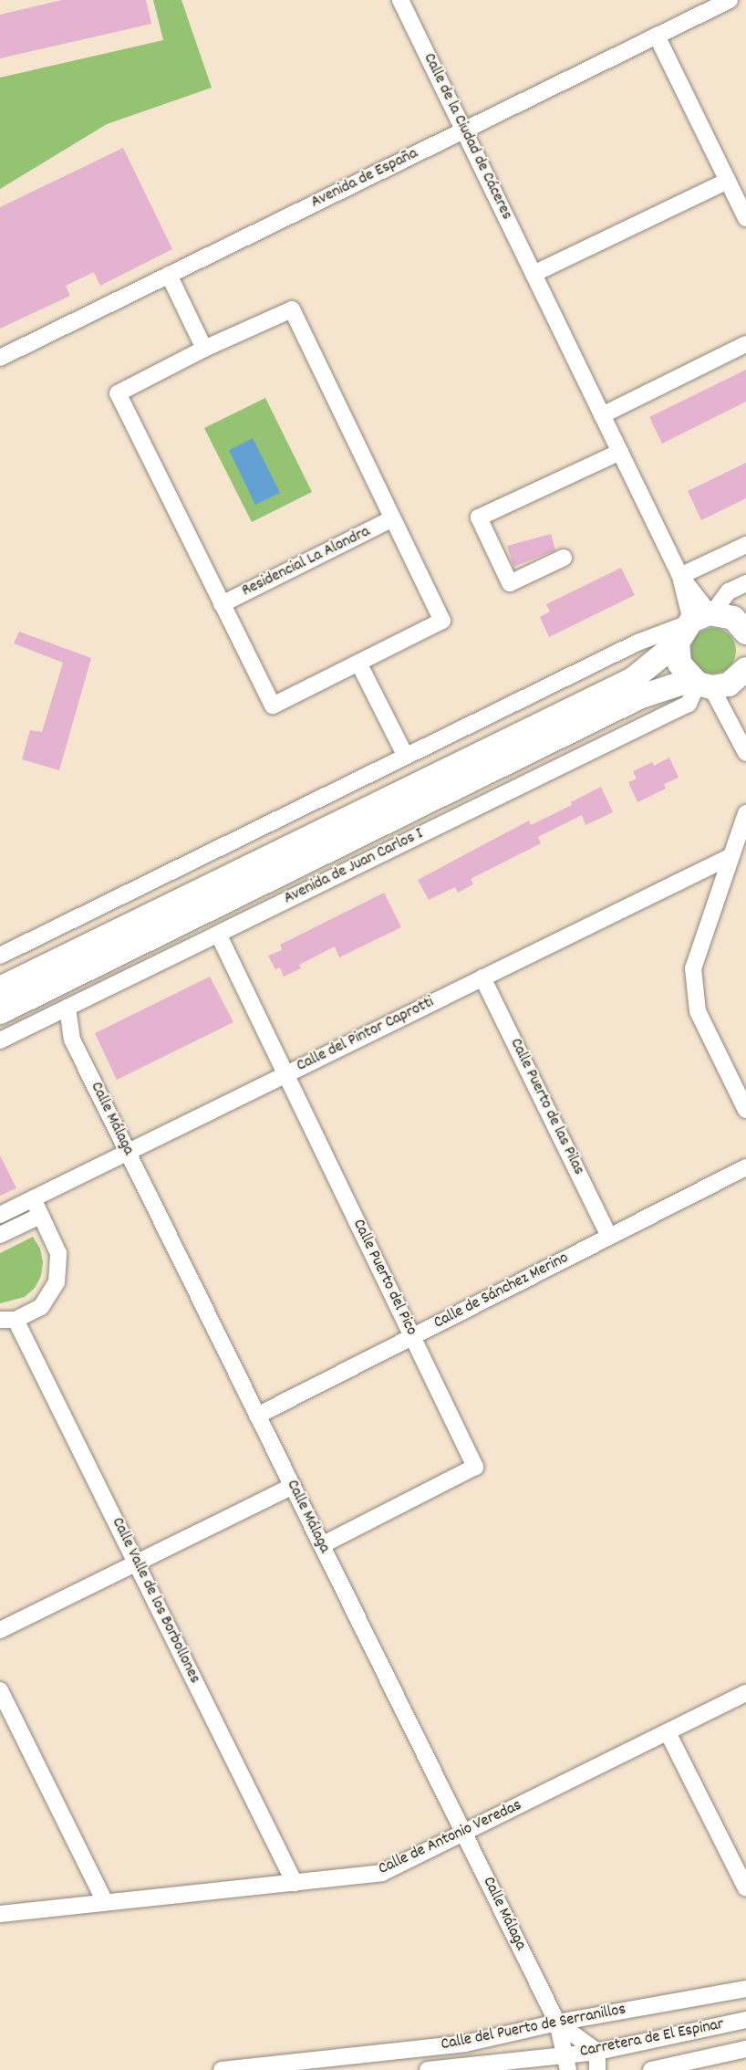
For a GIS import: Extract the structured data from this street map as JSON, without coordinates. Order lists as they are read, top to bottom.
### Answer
{
  "streets": {
    "highway": ["Avenida de Juan Carlos I"],
    "street": [
      "Calle de la Ciudad de Cáceres",
      "Avenida de España",
      "Residencial La Alondra",
      "Calle del Pintor Caprotti",
      "Calle Puerto de las Pilas",
      "Calle Málaga",
      "Calle Puerto del Pico",
      "Calle de Sánchez Merino",
      "Calle Valle de los Borbollones",
      "Calle de Antonio Veredas",
      "Calle del Puerto de Serranillos",
      "Carretera de El Espinar"
    ]
  },
  "crossings": [
    ["Calle de la Ciudad de Cáceres", "Avenida de España"],
    ["Avenida de Juan Carlos I", "Calle Málaga"],
    ["Avenida de Juan Carlos I", "Calle Puerto del Pico"],
    ["Calle del Pintor Caprotti", "Calle Puerto de las Pilas"],
    ["Calle del Pintor Caprotti", "Calle Málaga"],
    ["Calle del Pintor Caprotti", "Calle Puerto del Pico"],
    ["Calle Puerto de las Pilas", "Calle de Sánchez Merino"],
    ["Calle Málaga", "Calle Puerto del Pico"],
    ["Calle Málaga", "Calle de Sánchez Merino"],
    ["Calle Málaga", "Calle de Antonio Veredas"],
    ["Calle Málaga", "Calle del Puerto de Serranillos"],
    ["Calle Málaga", "Carretera de El Espinar"],
    ["Calle Puerto del Pico", "Calle de Sánchez Merino"],
    ["Calle Valle de los Borbollones", "Calle de Antonio Veredas"]
  ]
}
